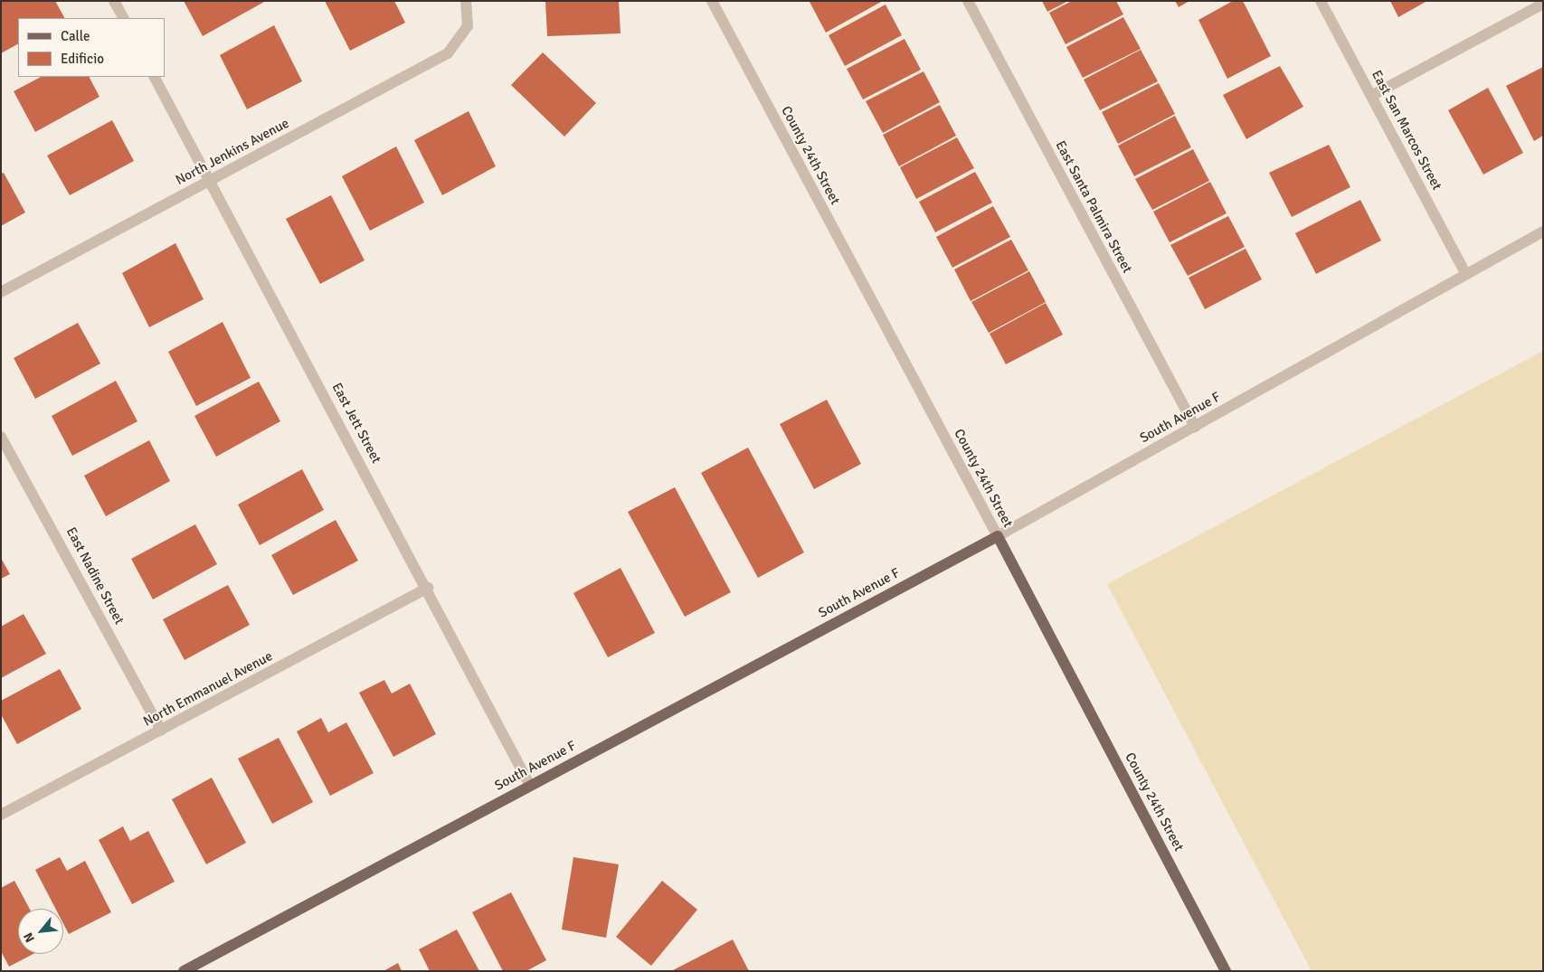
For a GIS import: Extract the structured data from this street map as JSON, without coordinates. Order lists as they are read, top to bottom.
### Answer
{
  "streets": {
    "main road": ["County 24th Street", "South Avenue F"],
    "street": [
      "East San Marcos Street",
      "North Jenkins Avenue",
      "East Santa Palmira Street",
      "East Jett Street",
      "East Nadine Street",
      "North Emmanuel Avenue"
    ]
  },
  "crossings": [
    ["East San Marcos Street", "South Avenue F"],
    ["North Jenkins Avenue", "East Jett Street"],
    ["County 24th Street", "South Avenue F"],
    ["East Santa Palmira Street", "South Avenue F"],
    ["South Avenue F", "East Jett Street"],
    ["East Jett Street", "North Emmanuel Avenue"],
    ["East Nadine Street", "North Emmanuel Avenue"]
  ],
  "legend": ["Calle", "Edificio"],
  "north": "bottom left"
}
